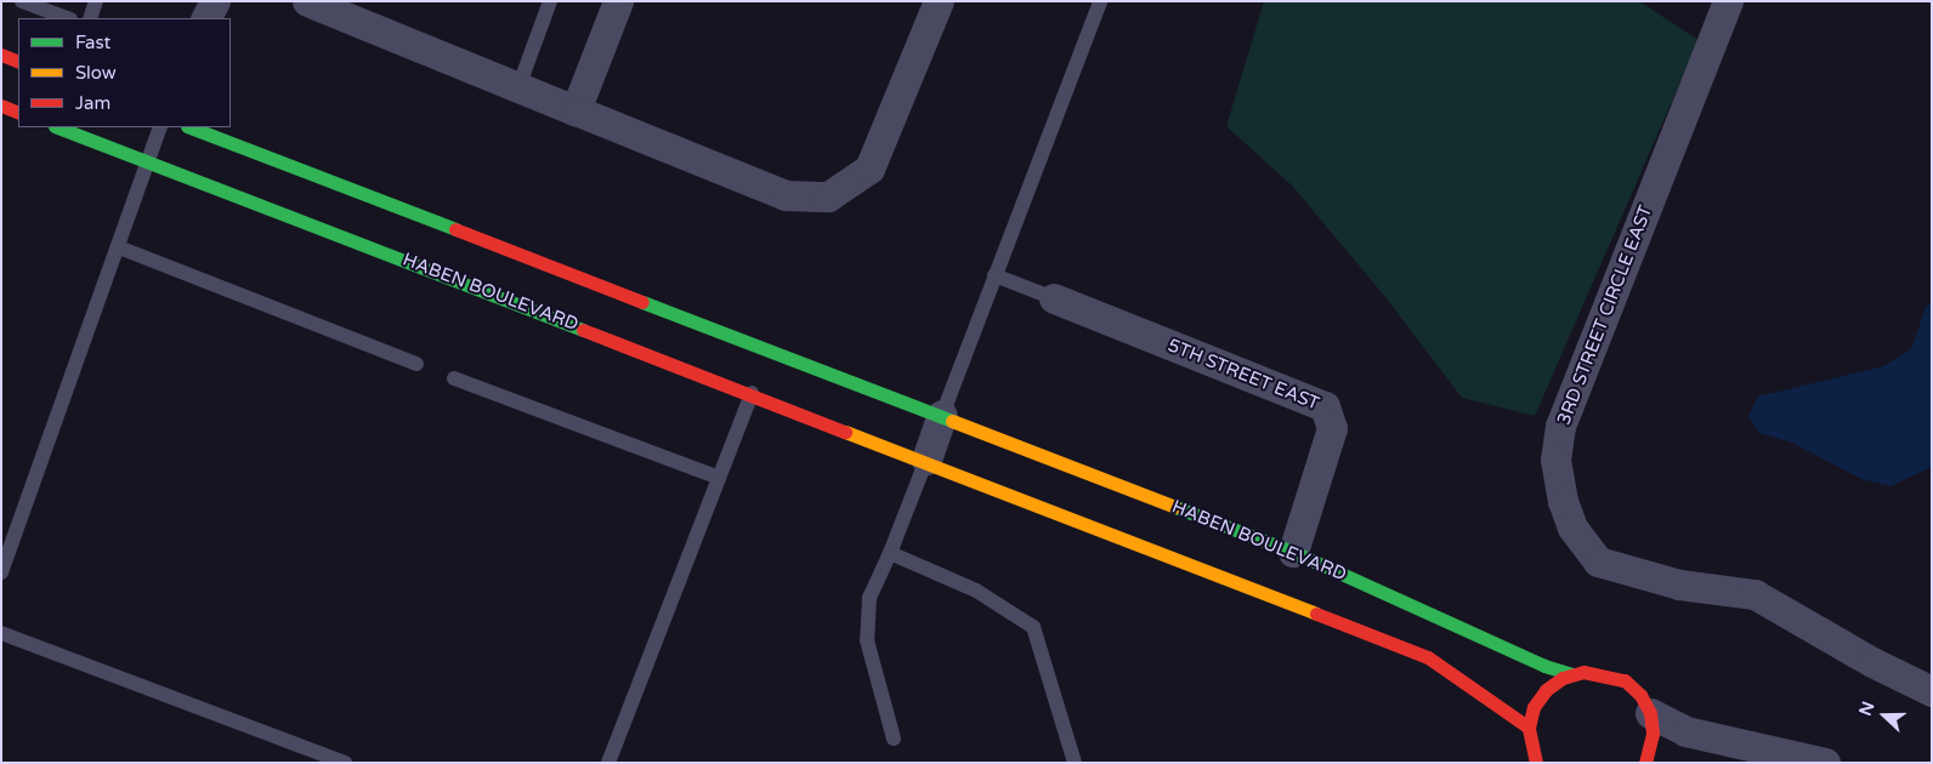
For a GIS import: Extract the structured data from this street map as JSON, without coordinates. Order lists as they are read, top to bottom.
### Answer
{
  "streets": {
    "street": ["HABEN BOULEVARD", "3RD STREET CIRCLE EAST", "5TH STREET EAST"]
  },
  "crossings": [
    ["HABEN BOULEVARD", "5TH STREET EAST"]
  ],
  "legend": ["Fast", "Slow", "Jam"],
  "north": "left"
}
